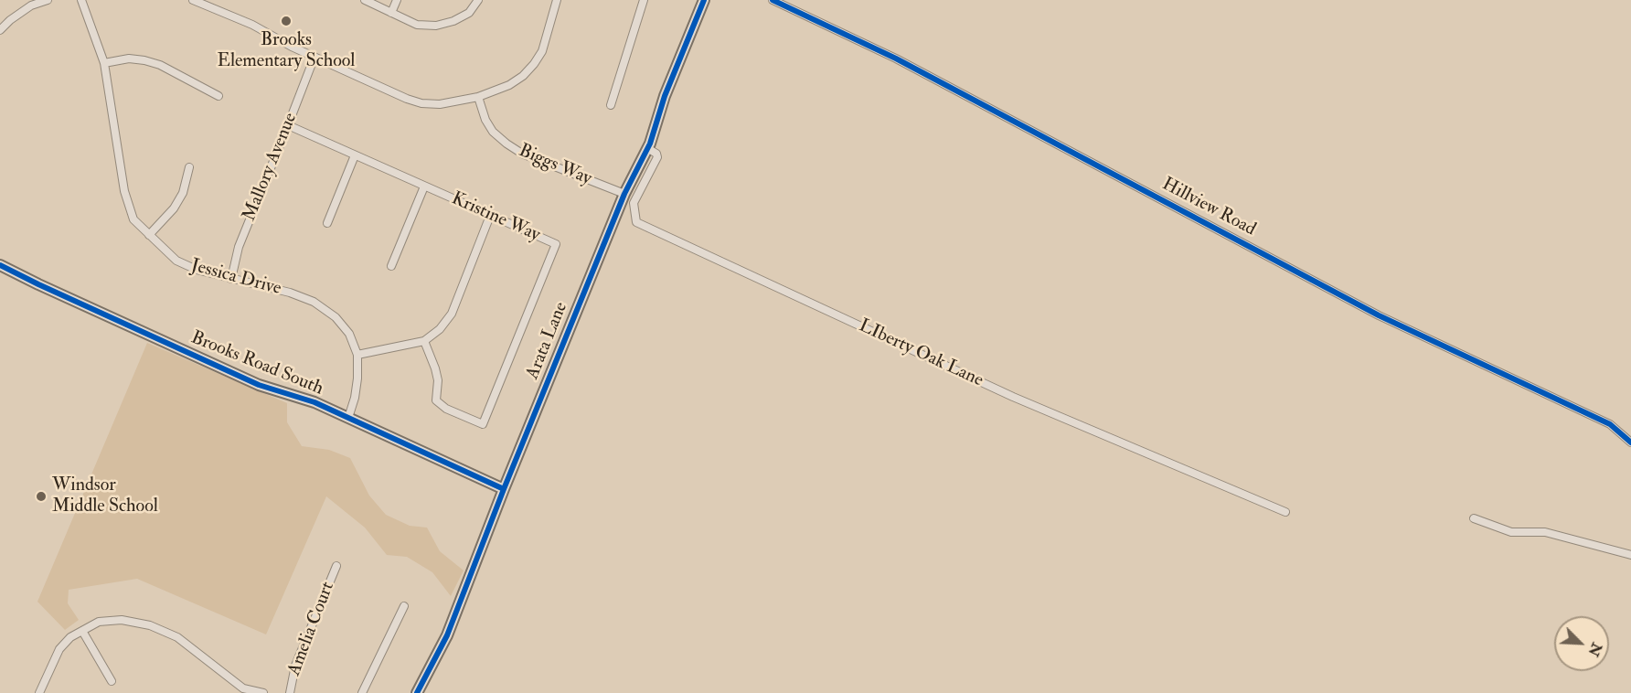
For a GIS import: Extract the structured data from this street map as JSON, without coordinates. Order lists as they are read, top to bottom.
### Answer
{
  "streets": {
    "street": [
      "Biggs Way",
      "Mallory Avenue",
      "Hillview Road",
      "Kristine Way",
      "Jessica Drive",
      "Arata Lane",
      "LIberty Oak Lane",
      "Brooks Road South",
      "Amelia Court"
    ]
  },
  "crossings": [
    ["Biggs Way", "Arata Lane"],
    ["Mallory Avenue", "Kristine Way"],
    ["Mallory Avenue", "Jessica Drive"],
    ["Jessica Drive", "Brooks Road South"],
    ["Arata Lane", "LIberty Oak Lane"],
    ["Arata Lane", "Brooks Road South"]
  ],
  "places": ["Brooks Elementary School", "Windsor Middle School"],
  "north": "bottom right"
}
